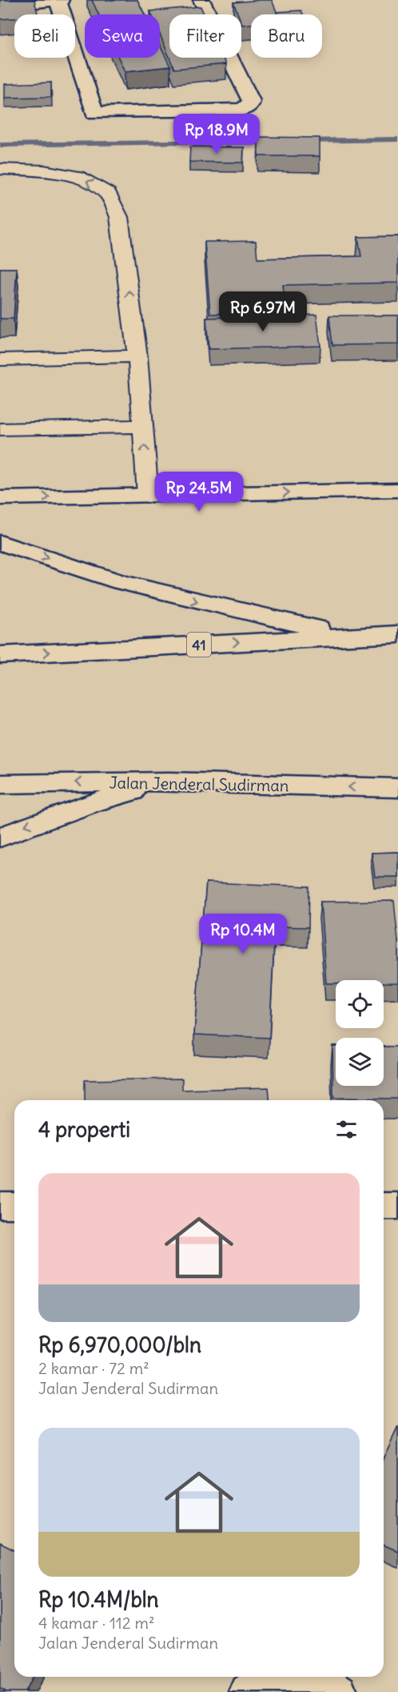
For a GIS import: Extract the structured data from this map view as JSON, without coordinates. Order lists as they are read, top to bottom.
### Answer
{
  "streets": {
    "main road": ["41", "Jalan Jenderal Sudirman"]
  },
  "page": {
    "chip": [
      "Beli",
      "Sewa",
      "Filter",
      "Baru"
    ],
    "price": [
      "Rp 18.9M",
      "Rp 6.97M",
      "Rp 24.5M",
      "Rp 10.4M"
    ],
    "heading": "4 properti",
    "list": [
      {
        "name": "Rp 6,970,000/bln",
        "note": "2 kamar · 72 m² · Jalan Jenderal Sudirman"
      },
      {
        "name": "Rp 10.4M/bln",
        "note": "4 kamar · 112 m² · Jalan Jenderal Sudirman"
      }
    ]
  }
}
